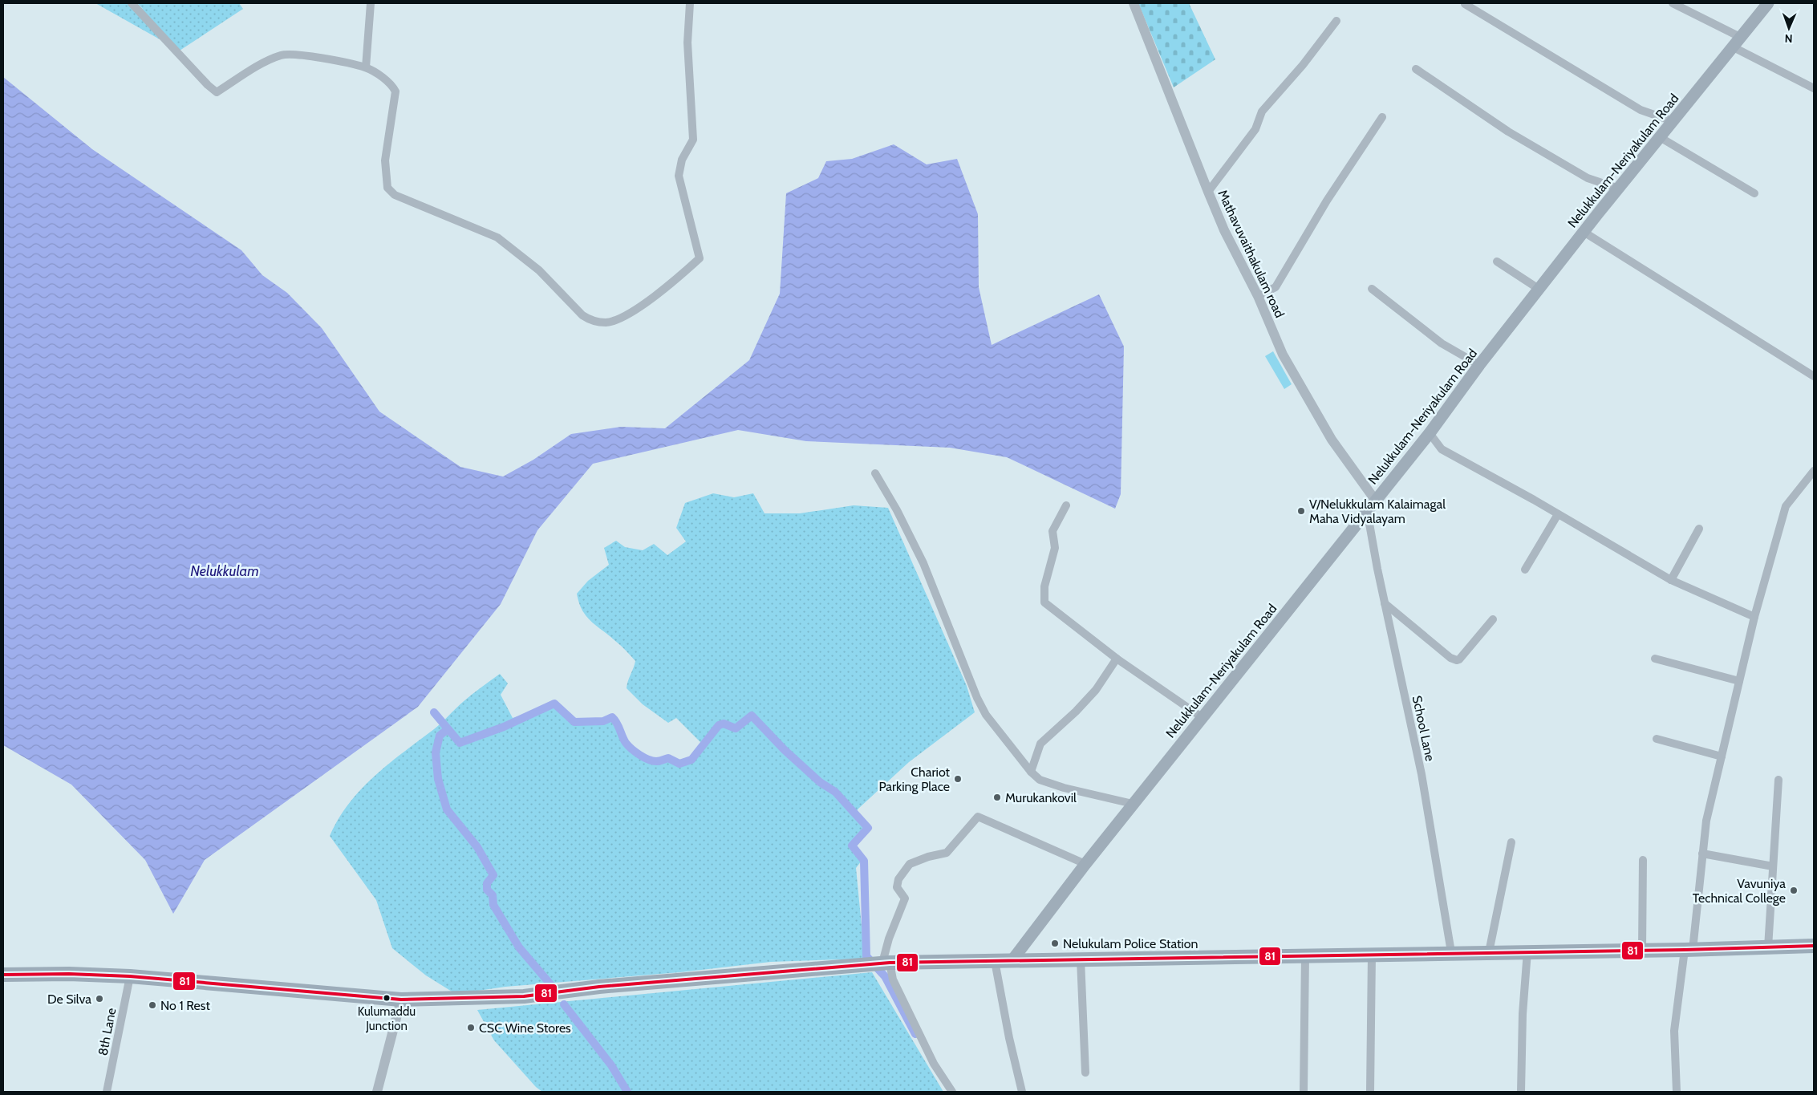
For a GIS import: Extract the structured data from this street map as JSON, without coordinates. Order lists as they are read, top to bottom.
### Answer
{
  "streets": {
    "main road": ["Nelukkulam-Neriyakulam Road"],
    "street": ["Mathavuvaithakulam road", "School Lane", "8th Lane"]
  },
  "crossings": [
    ["Nelukkulam-Neriyakulam Road", "Mathavuvaithakulam road"],
    ["Nelukkulam-Neriyakulam Road", "School Lane"]
  ],
  "water": ["Nelukkulam"],
  "places": [
    "V/Nelukkulam Kalaimagal Maha Vidyalayam",
    "Chariot Parking Place",
    "Murukankovil",
    "Vavuniya Technical College",
    "Nelukulam Police Station",
    "Kulumaddu Junction",
    "De Silva",
    "No 1 Rest",
    "CSC Wine Stores"
  ],
  "lines": ["transit line 81"],
  "north": "bottom"
}
